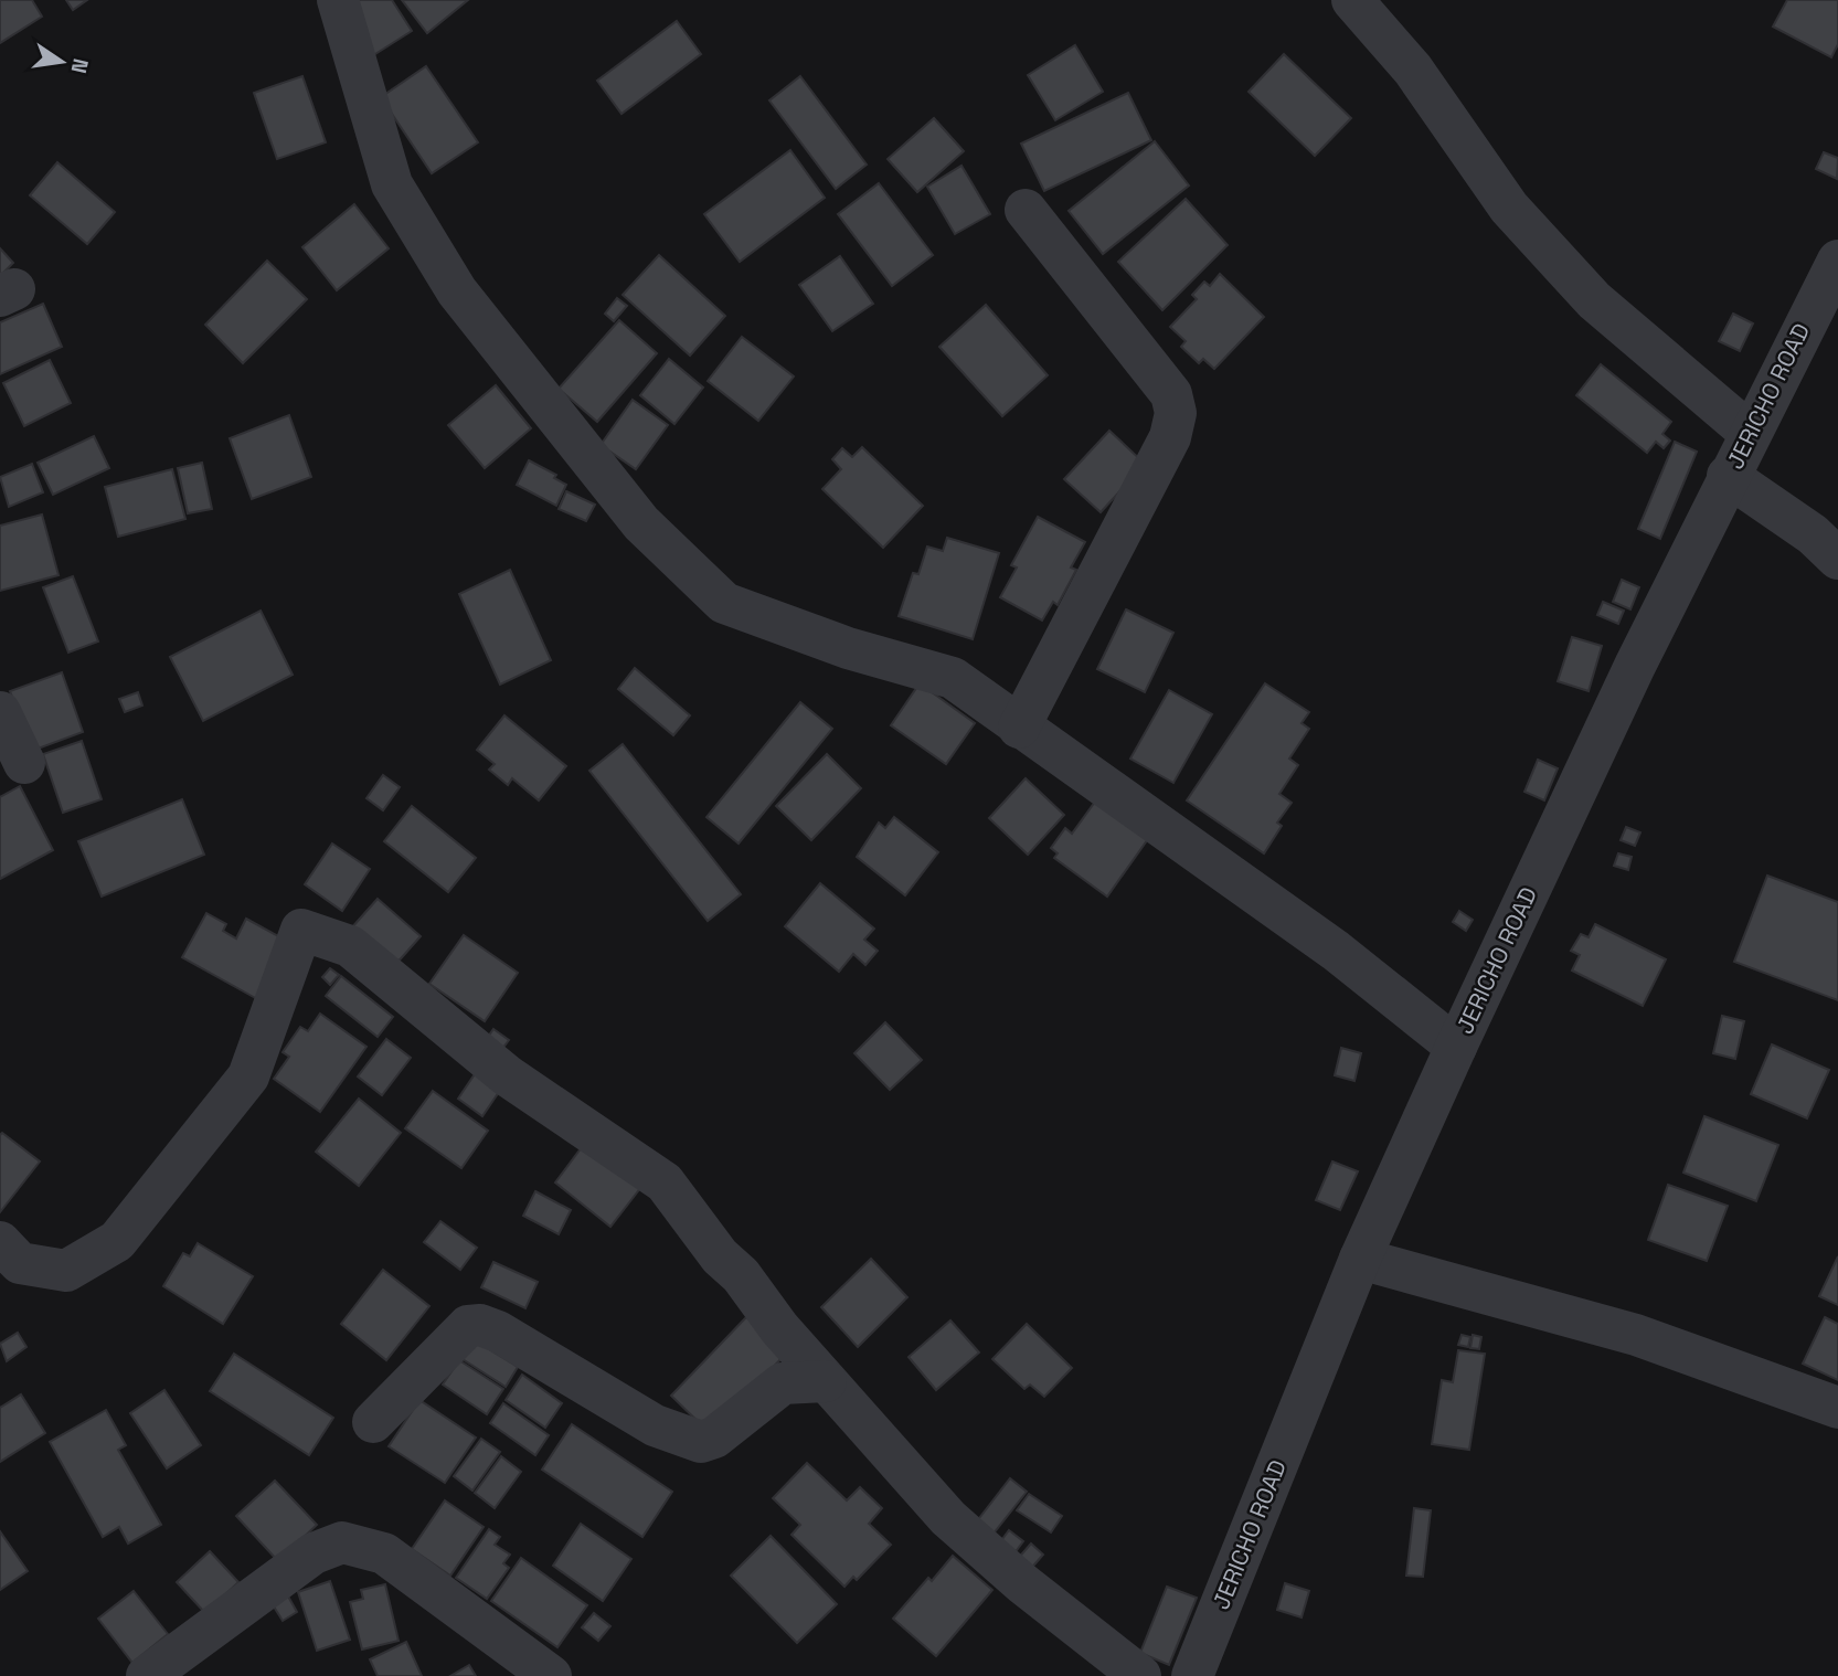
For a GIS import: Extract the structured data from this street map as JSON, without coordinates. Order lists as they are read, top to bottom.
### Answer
{
  "streets": {
    "street": ["JERICHO ROAD"]
  },
  "north": "right"
}
